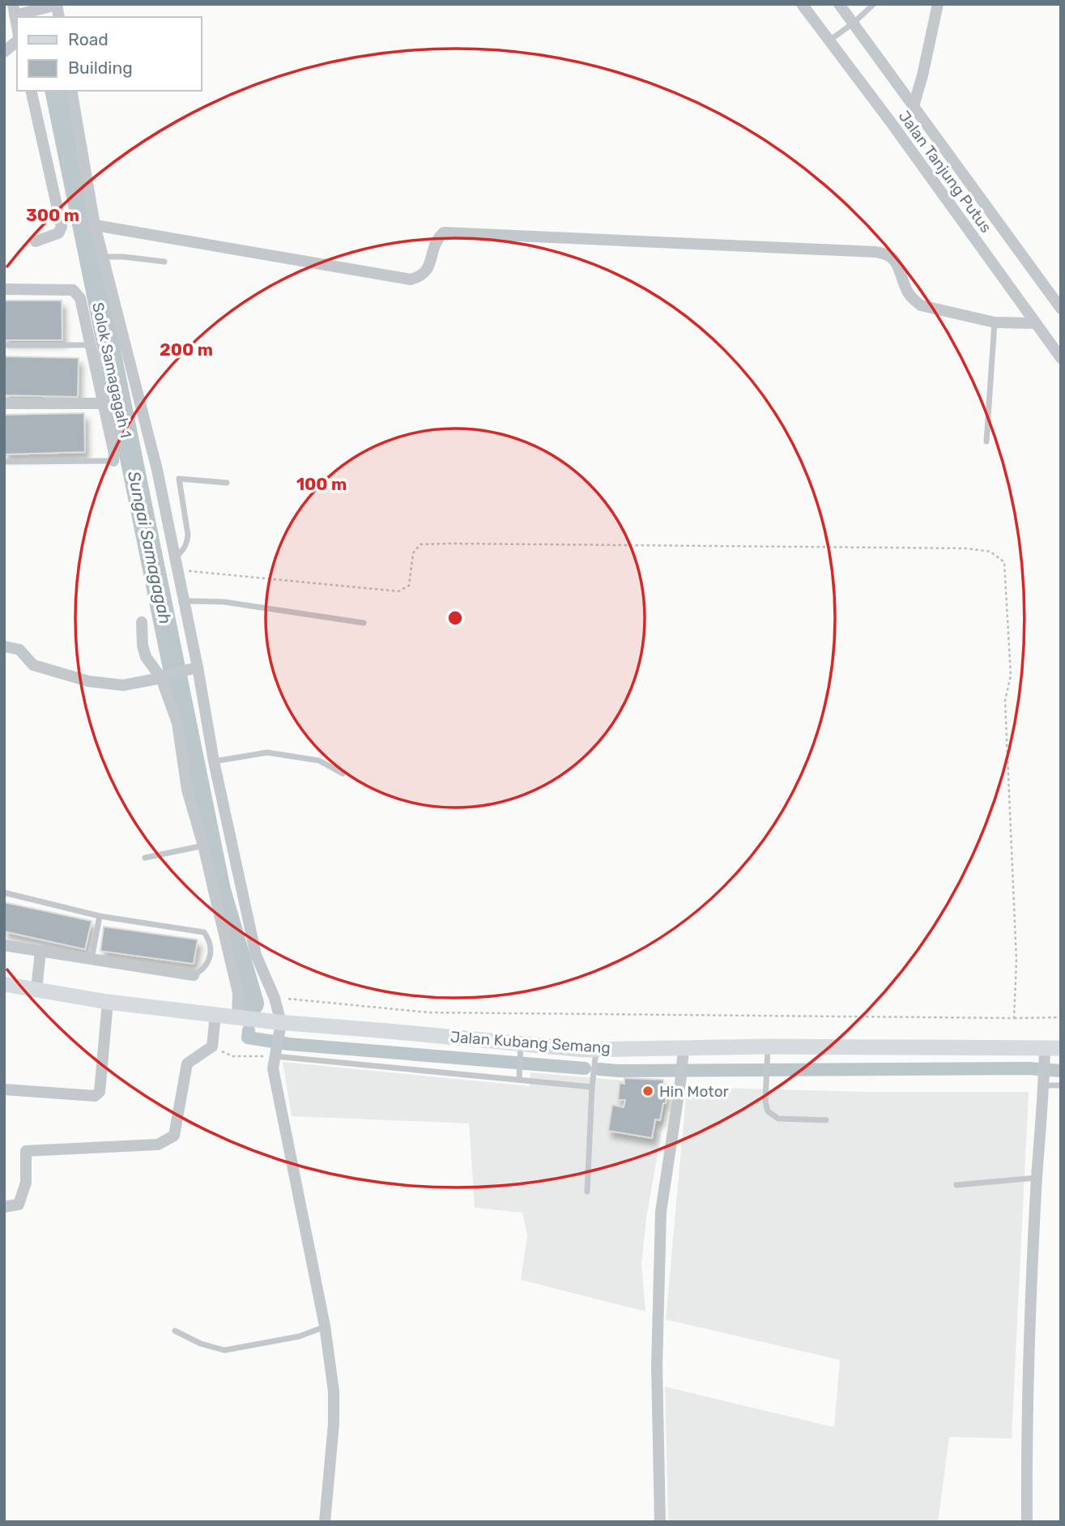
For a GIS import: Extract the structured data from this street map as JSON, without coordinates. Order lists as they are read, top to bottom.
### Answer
{
  "streets": {
    "main road": ["Jalan Kubang Semang"],
    "street": ["Jalan Tanjung Putus", "Solok Samagagah 1"]
  },
  "water": ["Sungai Samagagah"],
  "places": ["Hin Motor"],
  "legend": ["Road", "Building"],
  "rings": ["300 m", "200 m", "100 m"]
}
